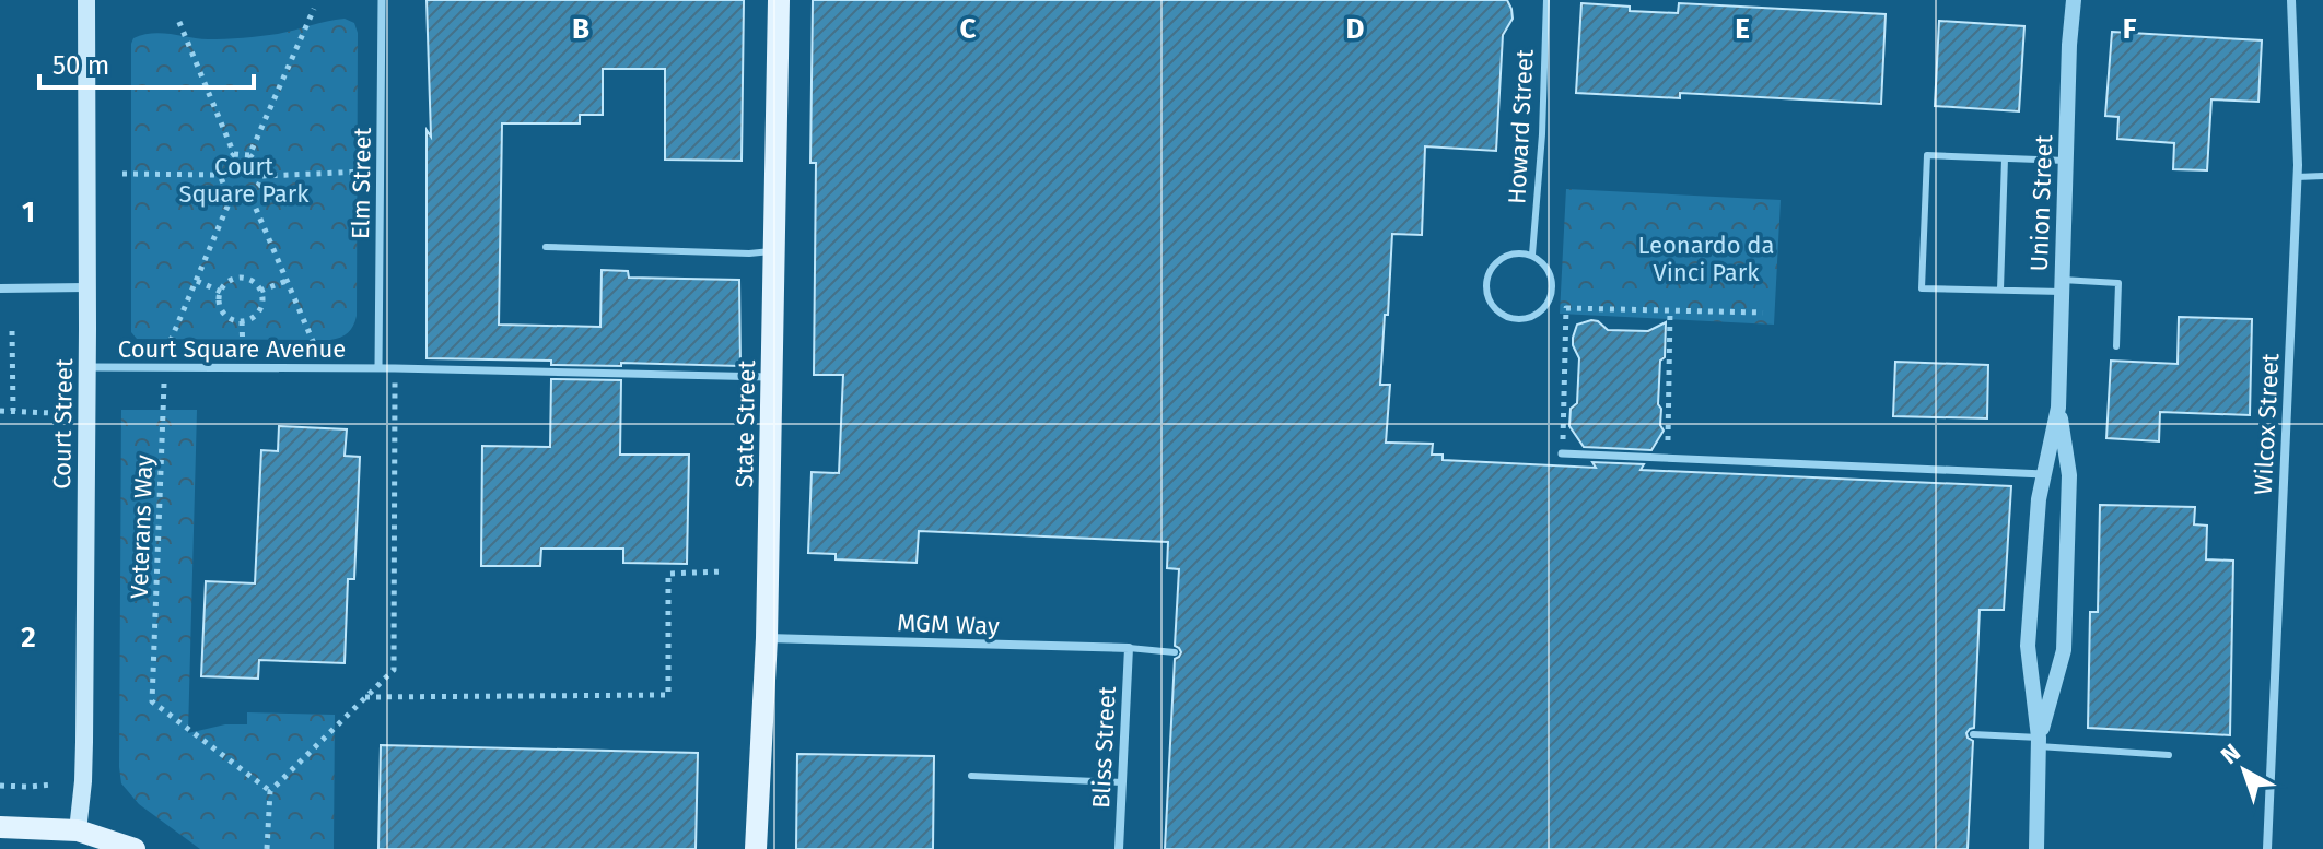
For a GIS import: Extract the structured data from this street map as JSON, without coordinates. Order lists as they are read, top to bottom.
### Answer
{
  "streets": {
    "main road": ["Court Street", "State Street"],
    "street": [
      "Elm Street",
      "Union Street",
      "Court Square Avenue",
      "Wilcox Street",
      "MGM Way",
      "Bliss Street"
    ],
    "lane": ["Howard Street"],
    "path": ["Veterans Way"]
  },
  "crossings": [
    ["Elm Street", "Court Square Avenue"],
    ["Court Square Avenue", "Court Street"],
    ["Court Square Avenue", "State Street"],
    ["Court Square Avenue", "Veterans Way"],
    ["State Street", "MGM Way"],
    ["MGM Way", "Bliss Street"]
  ],
  "parks": ["Court Square Park", "Leonardo da Vinci Park"],
  "scale_bar": "50 m",
  "north": "top left",
  "grid": {
    "columns": [
      "B",
      "C",
      "D",
      "E",
      "F"
    ],
    "rows": ["1", "2"]
  }
}
